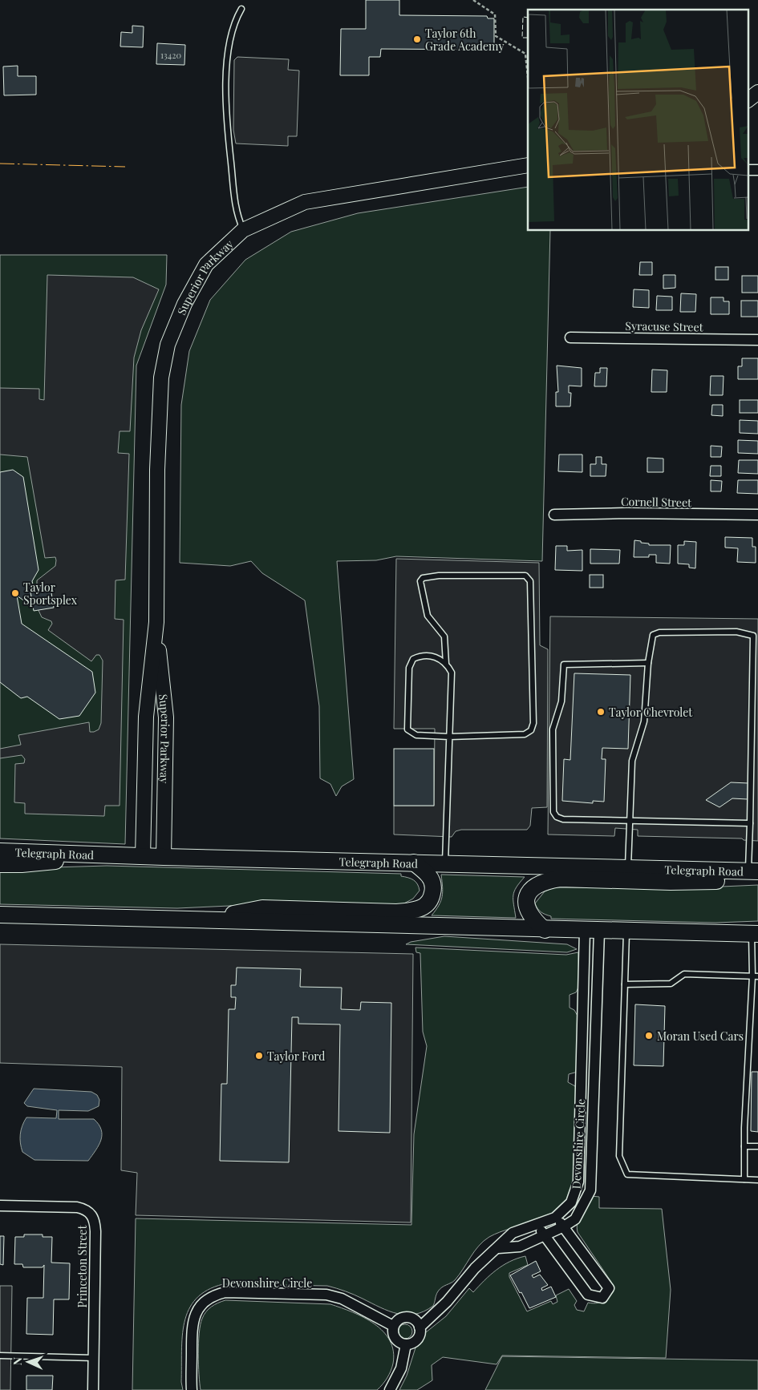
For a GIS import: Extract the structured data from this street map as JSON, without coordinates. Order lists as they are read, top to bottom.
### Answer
{
  "streets": {
    "main road": ["Superior Parkway", "Telegraph Road"],
    "street": [
      "Syracuse Street",
      "Cornell Street",
      "Devonshire Circle",
      "Princeton Street"
    ]
  },
  "crossings": [
    ["Superior Parkway", "Telegraph Road"]
  ],
  "places": [
    "Taylor 6th Grade Academy",
    "Taylor Sportsplex",
    "Taylor Chevrolet",
    "Moran Used Cars",
    "Taylor Ford"
  ],
  "house_numbers": ["13420"],
  "north": "left"
}
